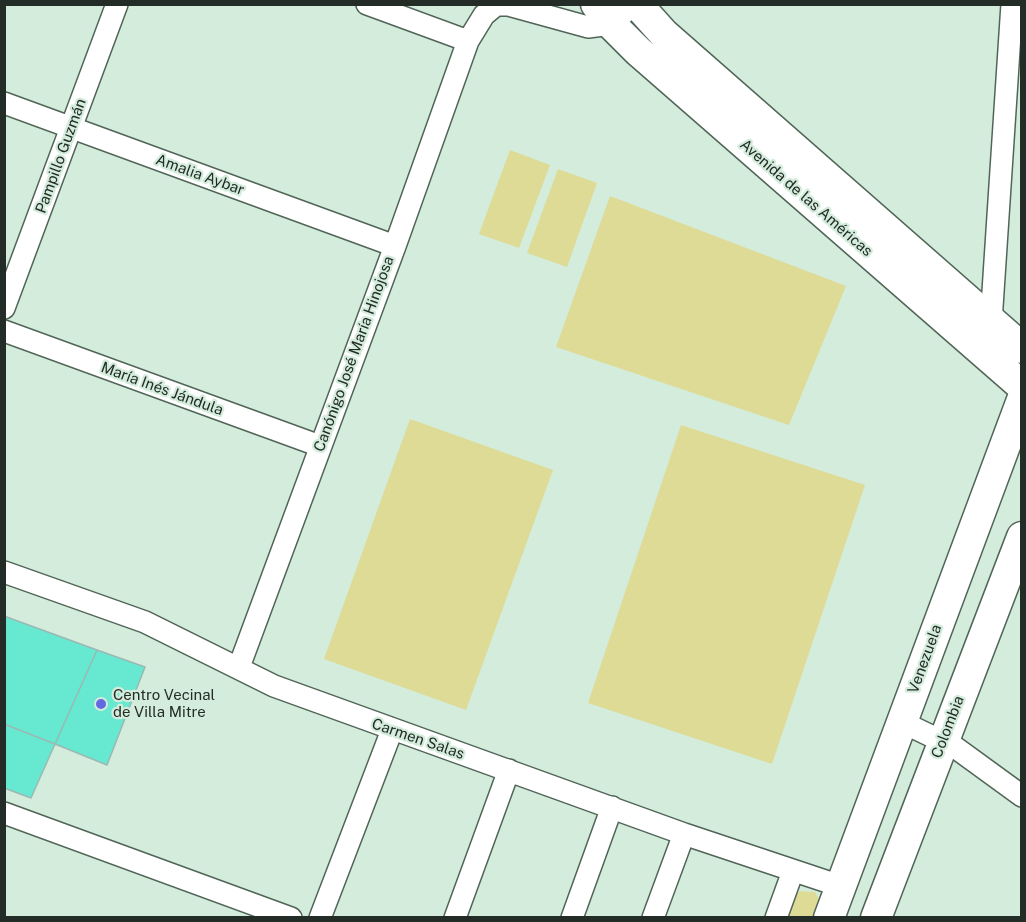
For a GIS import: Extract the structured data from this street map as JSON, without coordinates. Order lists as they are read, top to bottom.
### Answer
{
  "streets": {
    "main road": ["Avenida de las Américas", "Venezuela", "Colombia"],
    "street": [
      "Pampillo Guzmán",
      "Amalia Aybar",
      "Canónigo José María Hinojosa",
      "María Inés Jándula",
      "Carmen Salas"
    ]
  },
  "crossings": [
    ["Pampillo Guzmán", "Amalia Aybar"],
    ["Amalia Aybar", "Canónigo José María Hinojosa"],
    ["Canónigo José María Hinojosa", "María Inés Jándula"],
    ["Canónigo José María Hinojosa", "Carmen Salas"],
    ["Venezuela", "Carmen Salas"]
  ],
  "places": ["Centro Vecinal de Villa Mitre"]
}
